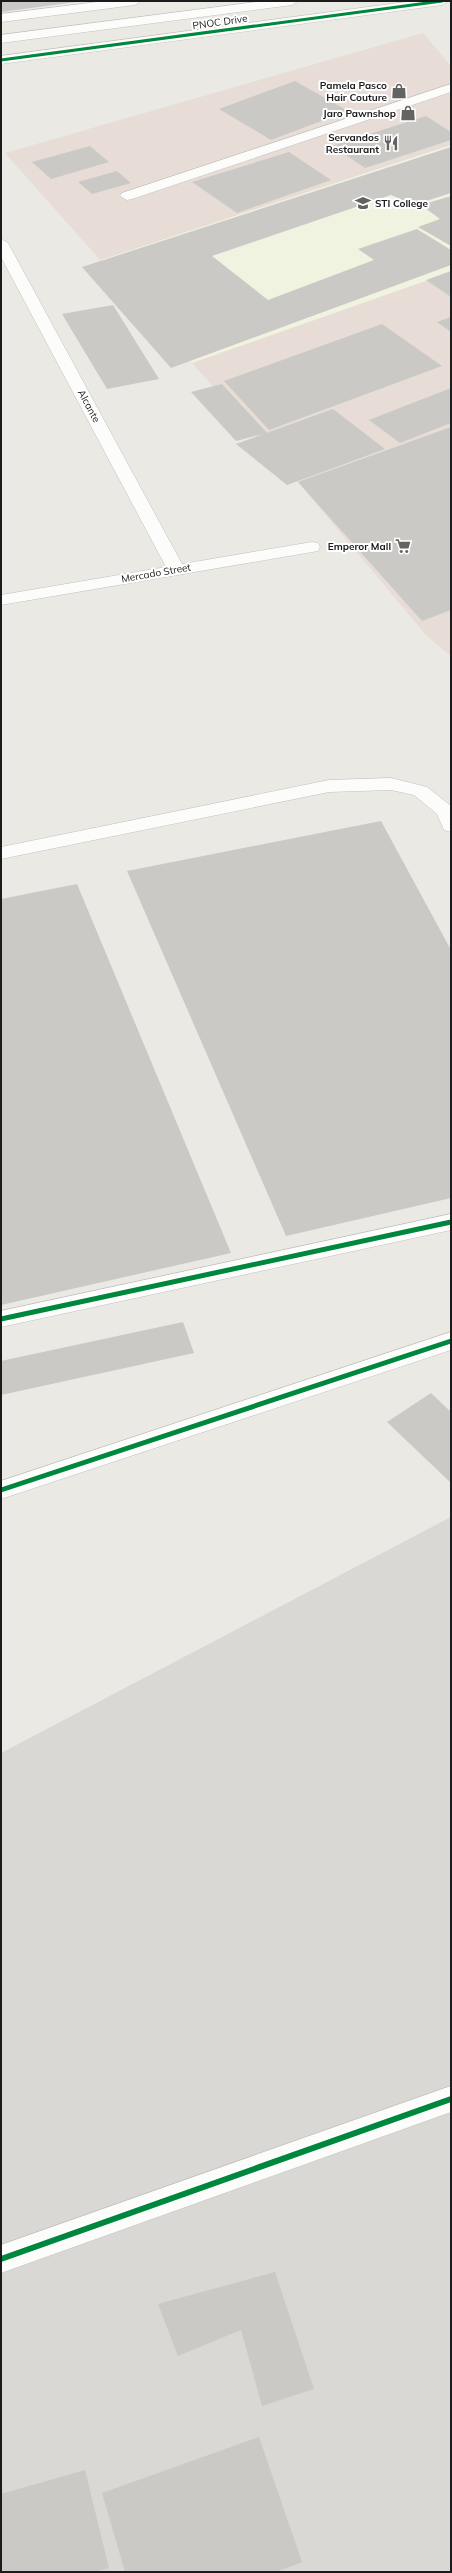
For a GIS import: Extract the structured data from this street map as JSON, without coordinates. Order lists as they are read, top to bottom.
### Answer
{
  "streets": {
    "street": ["PNOC Drive", "Alcante", "Mercado Street"]
  },
  "crossings": [
    ["Alcante", "Mercado Street"]
  ],
  "places": {
    "shop": ["Pamela Pasco Hair Couture", "Jaro Pawnshop"],
    "restaurant": ["Servandos Restaurant"],
    "school or university": ["STI College"],
    "supermarket": ["Emperor Mall"]
  }
}
